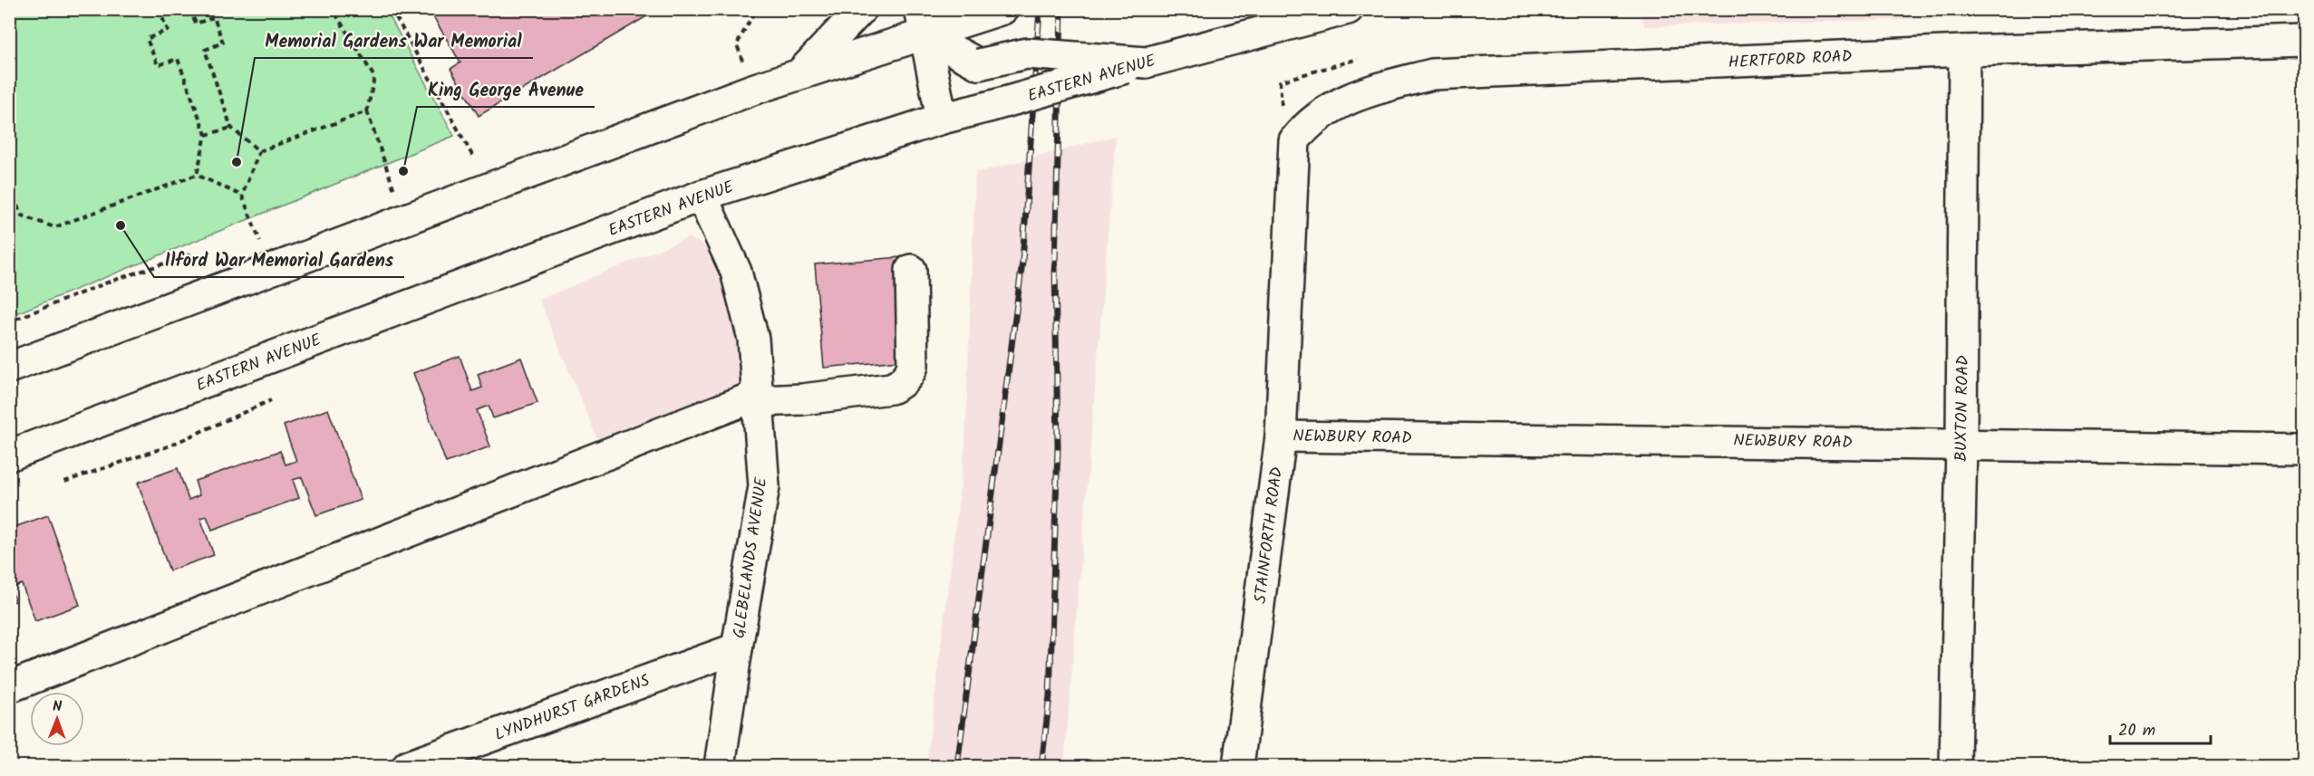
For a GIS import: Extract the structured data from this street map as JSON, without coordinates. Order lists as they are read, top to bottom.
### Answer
{
  "streets": {
    "main road": [
      "HERTFORD ROAD",
      "EASTERN AVENUE",
      "BUXTON ROAD",
      "NEWBURY ROAD",
      "STAINFORTH ROAD",
      "GLEBELANDS AVENUE",
      "LYNDHURST GARDENS"
    ]
  },
  "crossings": [
    ["HERTFORD ROAD", "BUXTON ROAD"],
    ["HERTFORD ROAD", "STAINFORTH ROAD"],
    ["EASTERN AVENUE", "GLEBELANDS AVENUE"],
    ["BUXTON ROAD", "NEWBURY ROAD"],
    ["NEWBURY ROAD", "STAINFORTH ROAD"],
    ["GLEBELANDS AVENUE", "LYNDHURST GARDENS"]
  ],
  "places": ["Memorial Gardens War Memorial", "King George Avenue", "Ilford War Memorial Gardens"],
  "scale_bar": "20 m",
  "north": "top"
}
